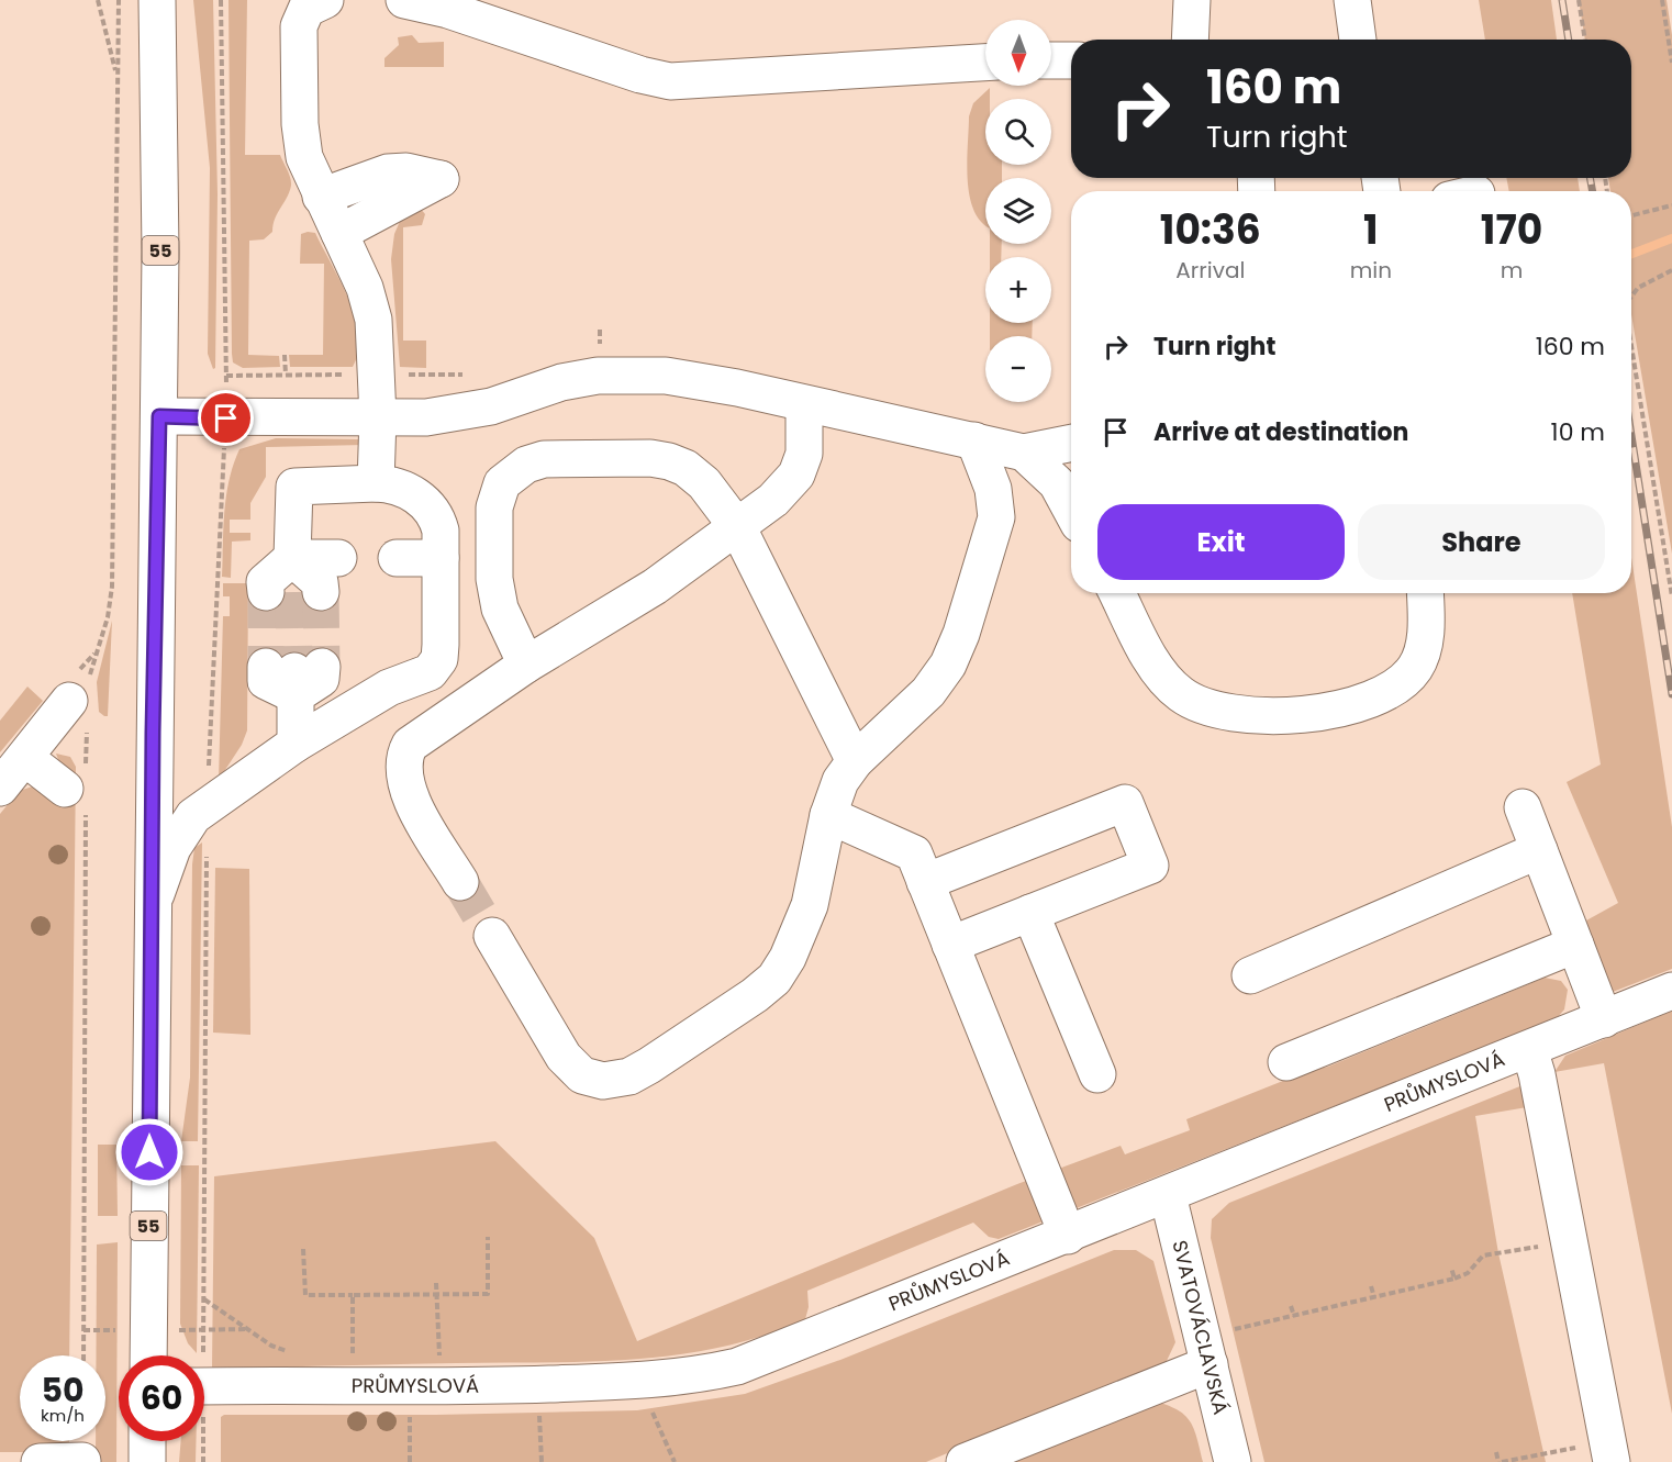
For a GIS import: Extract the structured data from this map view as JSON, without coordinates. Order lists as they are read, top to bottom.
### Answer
{
  "streets": {
    "street": ["55", "PRŮMYSLOVÁ", "SVATOVÁCLAVSKÁ"]
  },
  "crossings": [
    ["PRŮMYSLOVÁ", "SVATOVÁCLAVSKÁ"]
  ],
  "north": "bottom",
  "page": {
    "map_buttons": ["+", "−"],
    "turn": ["160 m", "Turn right"],
    "eta": [
      "10:36",
      "Arrival",
      "1",
      "min",
      "170",
      "m"
    ],
    "list": [
      {
        "name": "Turn right",
        "value": "160 m"
      },
      {
        "name": "Arrive at destination",
        "value": "10 m"
      }
    ],
    "buttons": ["Exit", "Share"],
    "speed": "50 km/h",
    "limit": "60"
  }
}
